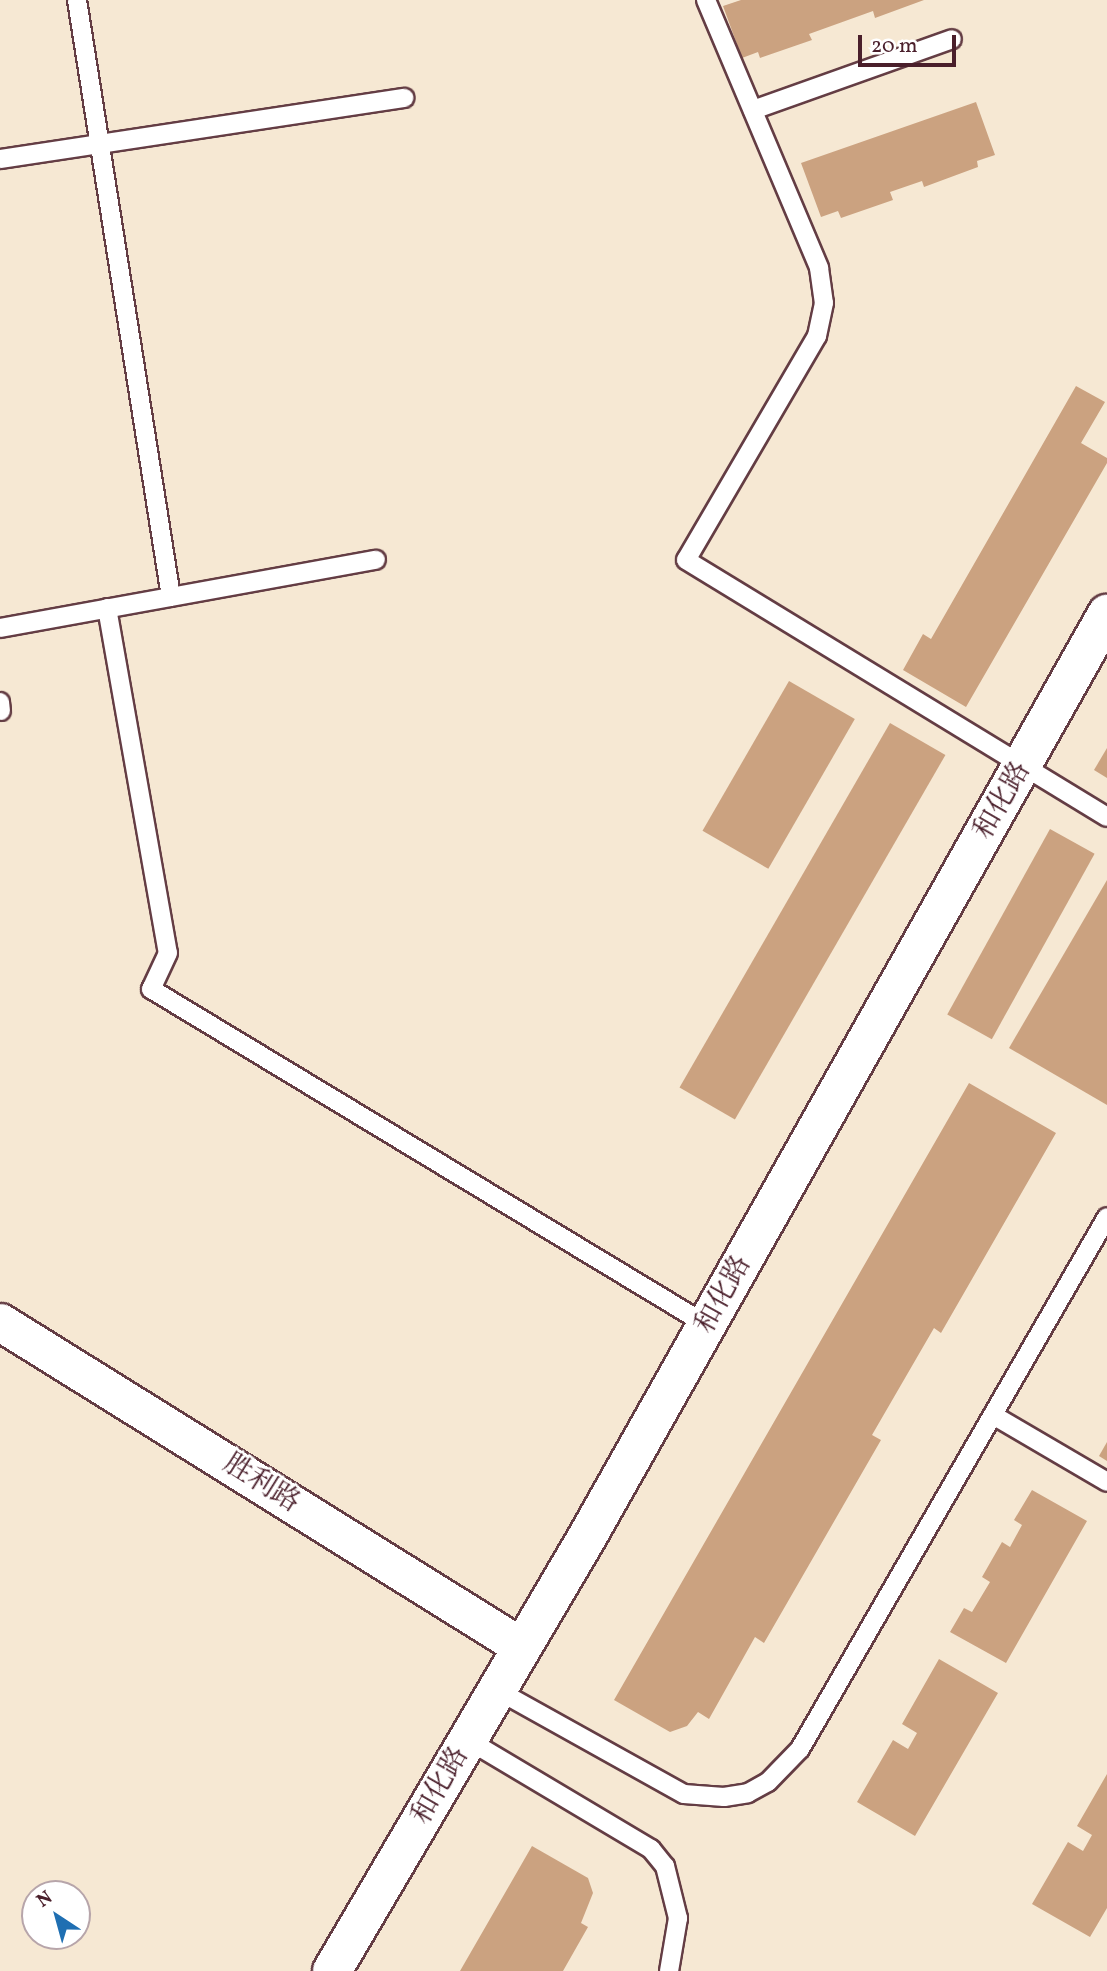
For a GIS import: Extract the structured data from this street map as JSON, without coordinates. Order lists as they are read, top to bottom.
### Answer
{
  "streets": {
    "street": ["和化路", "胜利路"]
  },
  "crossings": [
    ["和化路", "胜利路"]
  ],
  "scale_bar": "20 m",
  "north": "top left"
}
